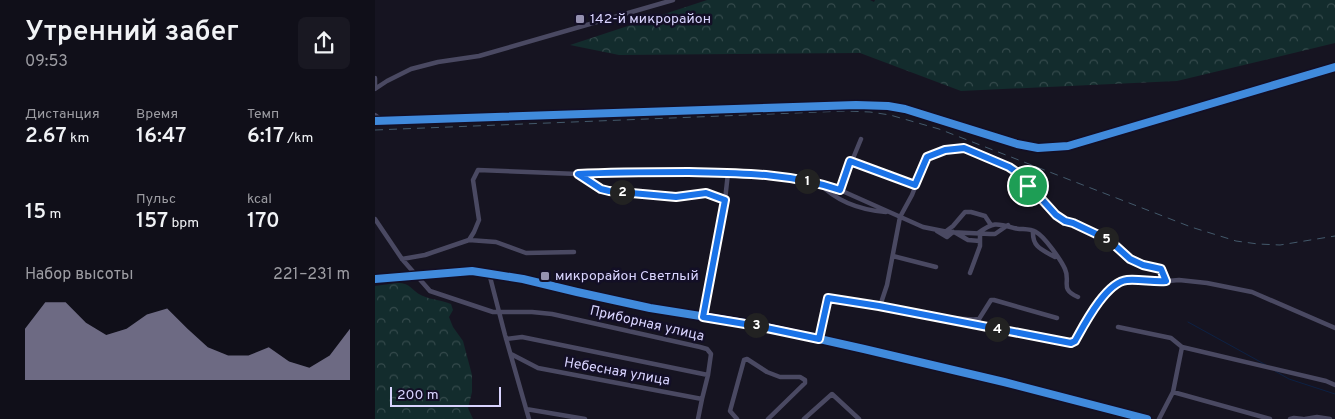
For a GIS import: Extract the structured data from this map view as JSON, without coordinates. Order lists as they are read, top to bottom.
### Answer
{
  "streets": {
    "street": ["Приборная улица", "Небесная улица"]
  },
  "crossings": [
    ["Приборная улица", "Небесная улица"]
  ],
  "places": {
    "transit": ["142-й микрорайон", "микрорайон Светлый"]
  },
  "scale_bar": "200 m",
  "page": {
    "heading": ["Утренний забег", "09:53"],
    "stats": [
      ["Дистанция", "2.67 km"],
      ["Время", "16:47"],
      ["Темп", "6:17 /km"],
      ["15 m"],
      ["Пульс", "157 bpm"],
      ["kcal", "170"]
    ],
    "pins": [
      "1",
      "2",
      "5",
      "3",
      "4"
    ],
    "chart": ["Набор высоты", "221–231 m"],
    "scale": "200 m"
  }
}
